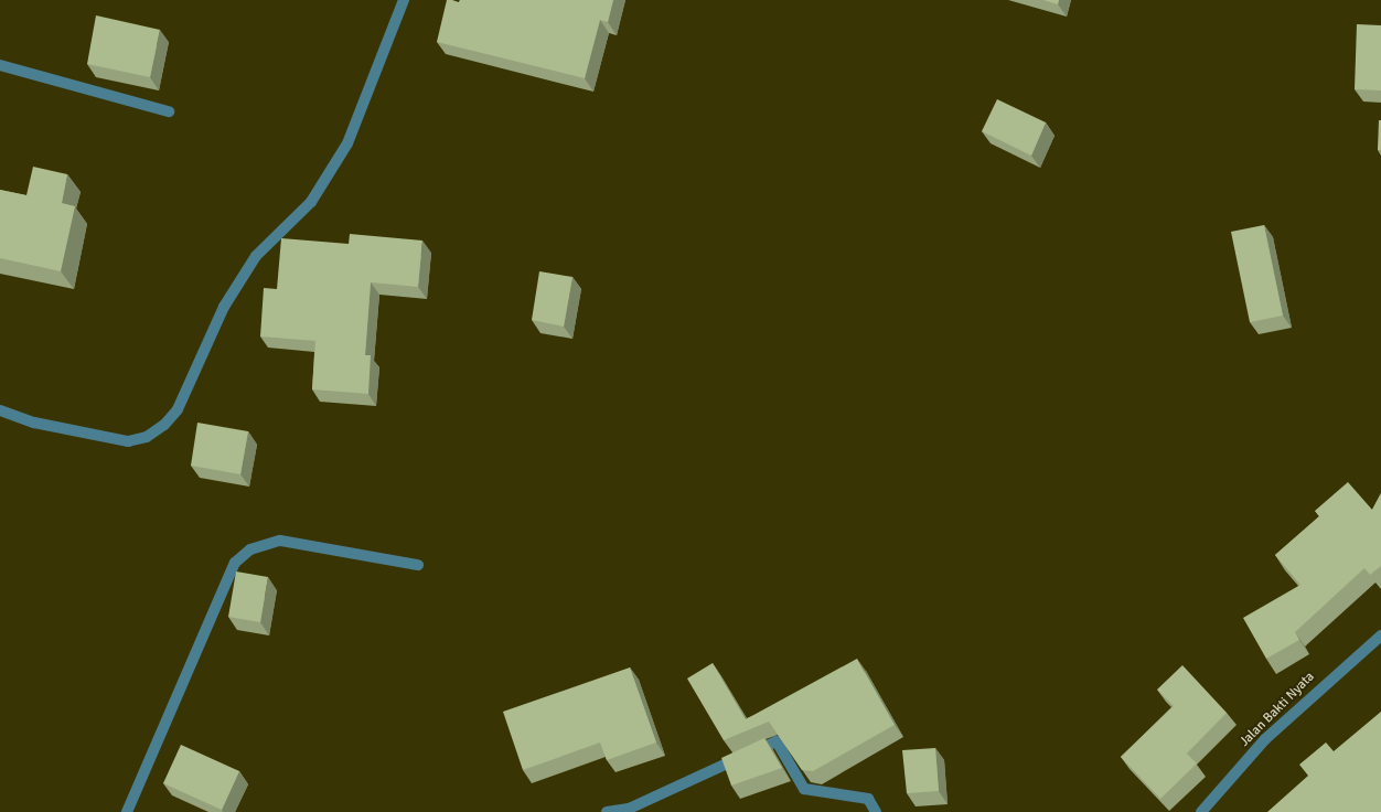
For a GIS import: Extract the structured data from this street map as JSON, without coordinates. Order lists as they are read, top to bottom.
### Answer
{
  "streets": {
    "street": ["Jalan Bakti Nyata"]
  }
}
